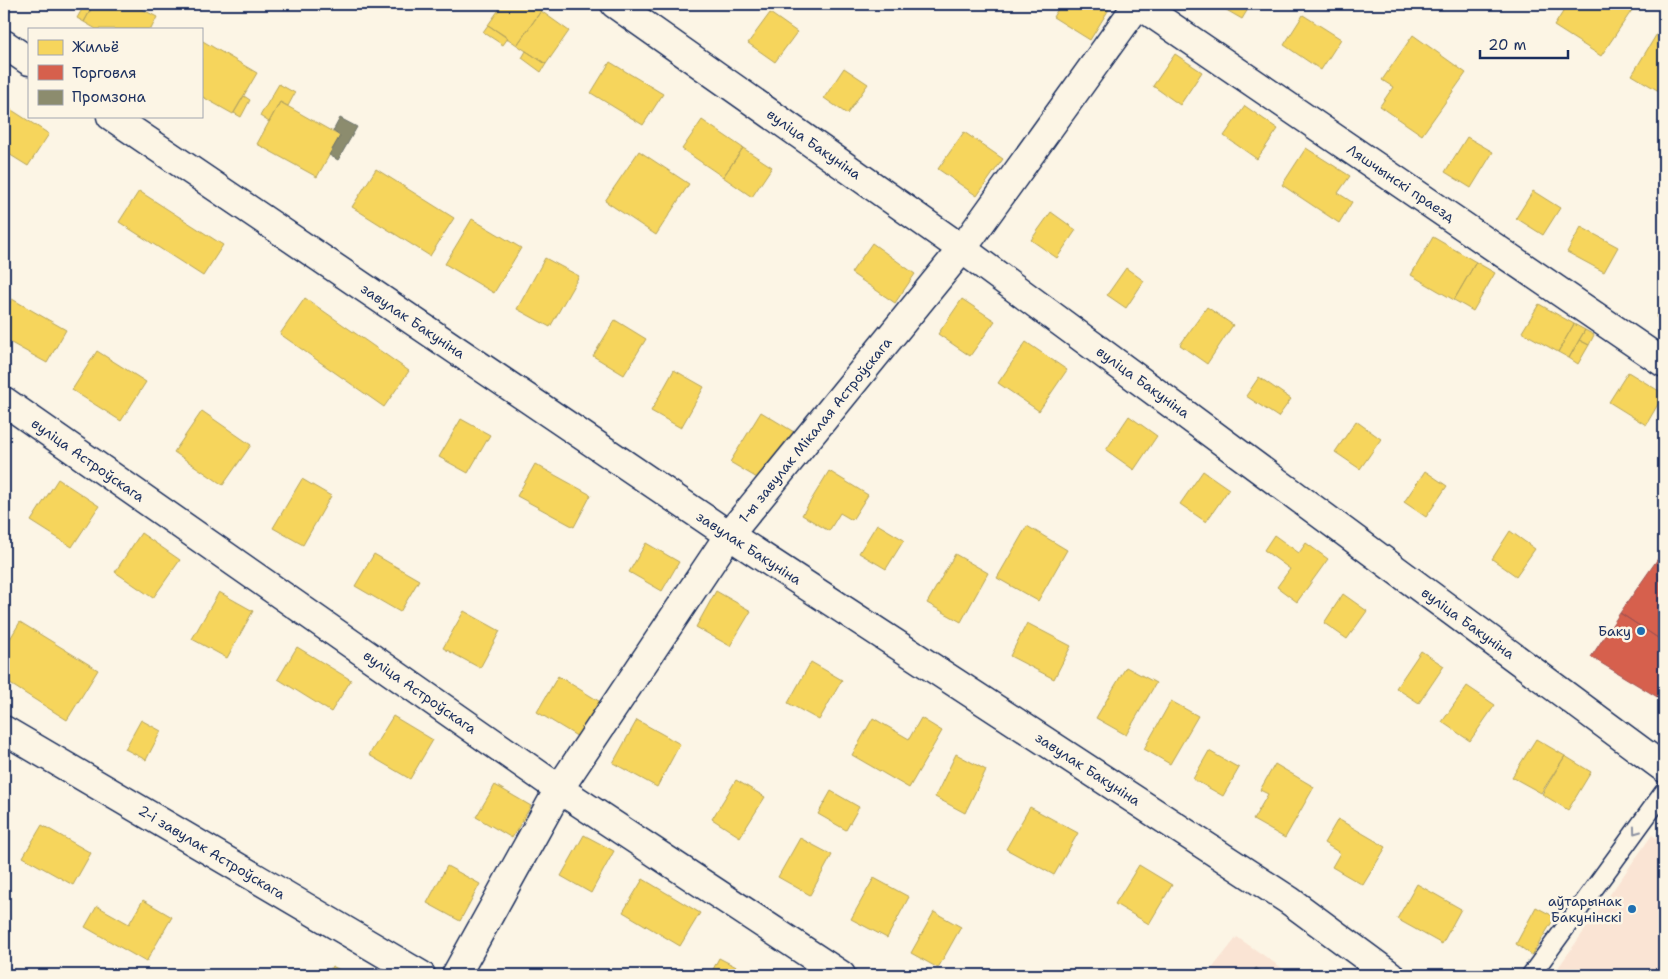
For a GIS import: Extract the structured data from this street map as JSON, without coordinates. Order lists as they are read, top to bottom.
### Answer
{
  "streets": {
    "street": [
      "вуліца Бакуніна",
      "Ляшчынскі праезд",
      "завулак Бакуніна",
      "1-ы завулак Мікалая Астроўскага",
      "вуліца Астроўскага",
      "2-і завулак Астроўскага"
    ]
  },
  "crossings": [
    ["вуліца Бакуніна", "1-ы завулак Мікалая Астроўскага"],
    ["Ляшчынскі праезд", "1-ы завулак Мікалая Астроўскага"],
    ["завулак Бакуніна", "1-ы завулак Мікалая Астроўскага"],
    ["1-ы завулак Мікалая Астроўскага", "вуліца Астроўскага"]
  ],
  "places": ["Баку", "аўтарынак Бакунінскі"],
  "legend": ["Жильё", "Торговля", "Промзона"],
  "scale_bar": "20 m"
}
